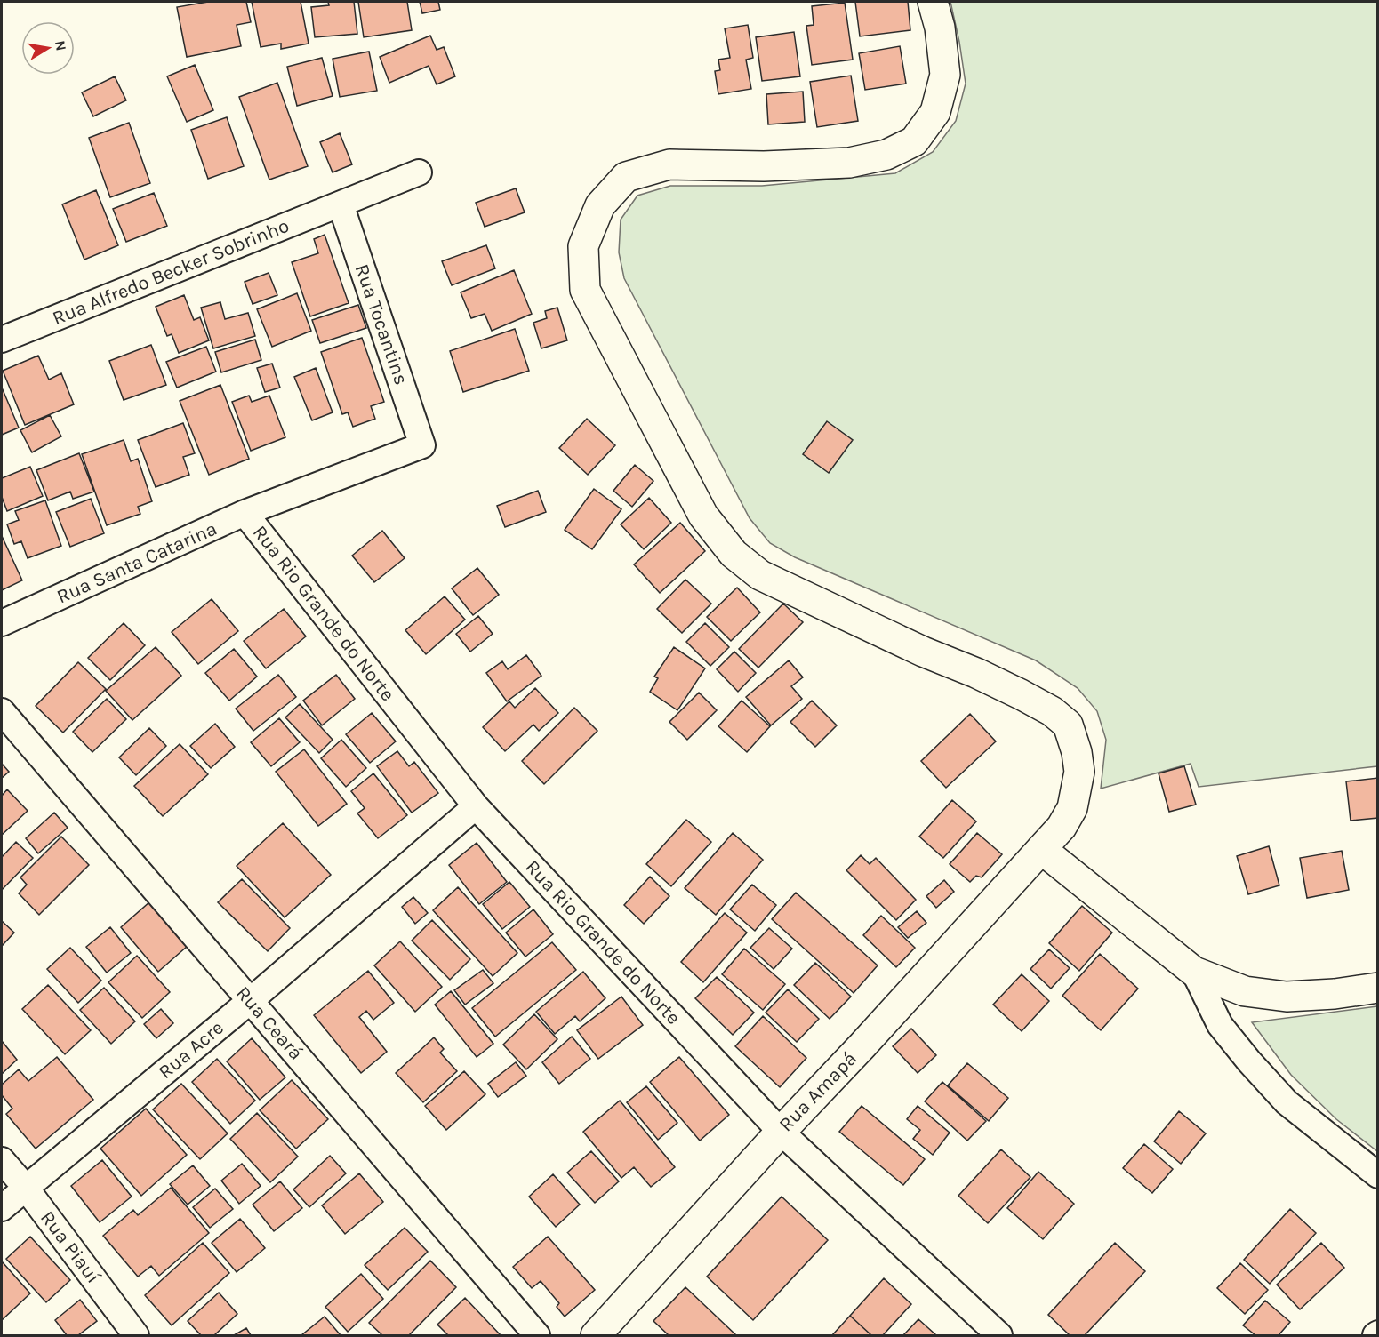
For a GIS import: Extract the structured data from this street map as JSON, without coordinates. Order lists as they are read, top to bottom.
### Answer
{
  "streets": {
    "street": [
      "Rua Alfredo Becker Sobrinho",
      "Rua Tocantins",
      "Rua Santa Catarina",
      "Rua Rio Grande do Norte",
      "Rua Ceará",
      "Rua Acre",
      "Rua Amapá",
      "Rua Piauí"
    ]
  },
  "crossings": [
    ["Rua Alfredo Becker Sobrinho", "Rua Tocantins"],
    ["Rua Tocantins", "Rua Santa Catarina"],
    ["Rua Santa Catarina", "Rua Rio Grande do Norte"],
    ["Rua Rio Grande do Norte", "Rua Acre"],
    ["Rua Rio Grande do Norte", "Rua Amapá"],
    ["Rua Ceará", "Rua Acre"],
    ["Rua Acre", "Rua Piauí"]
  ],
  "north": "right"
}
